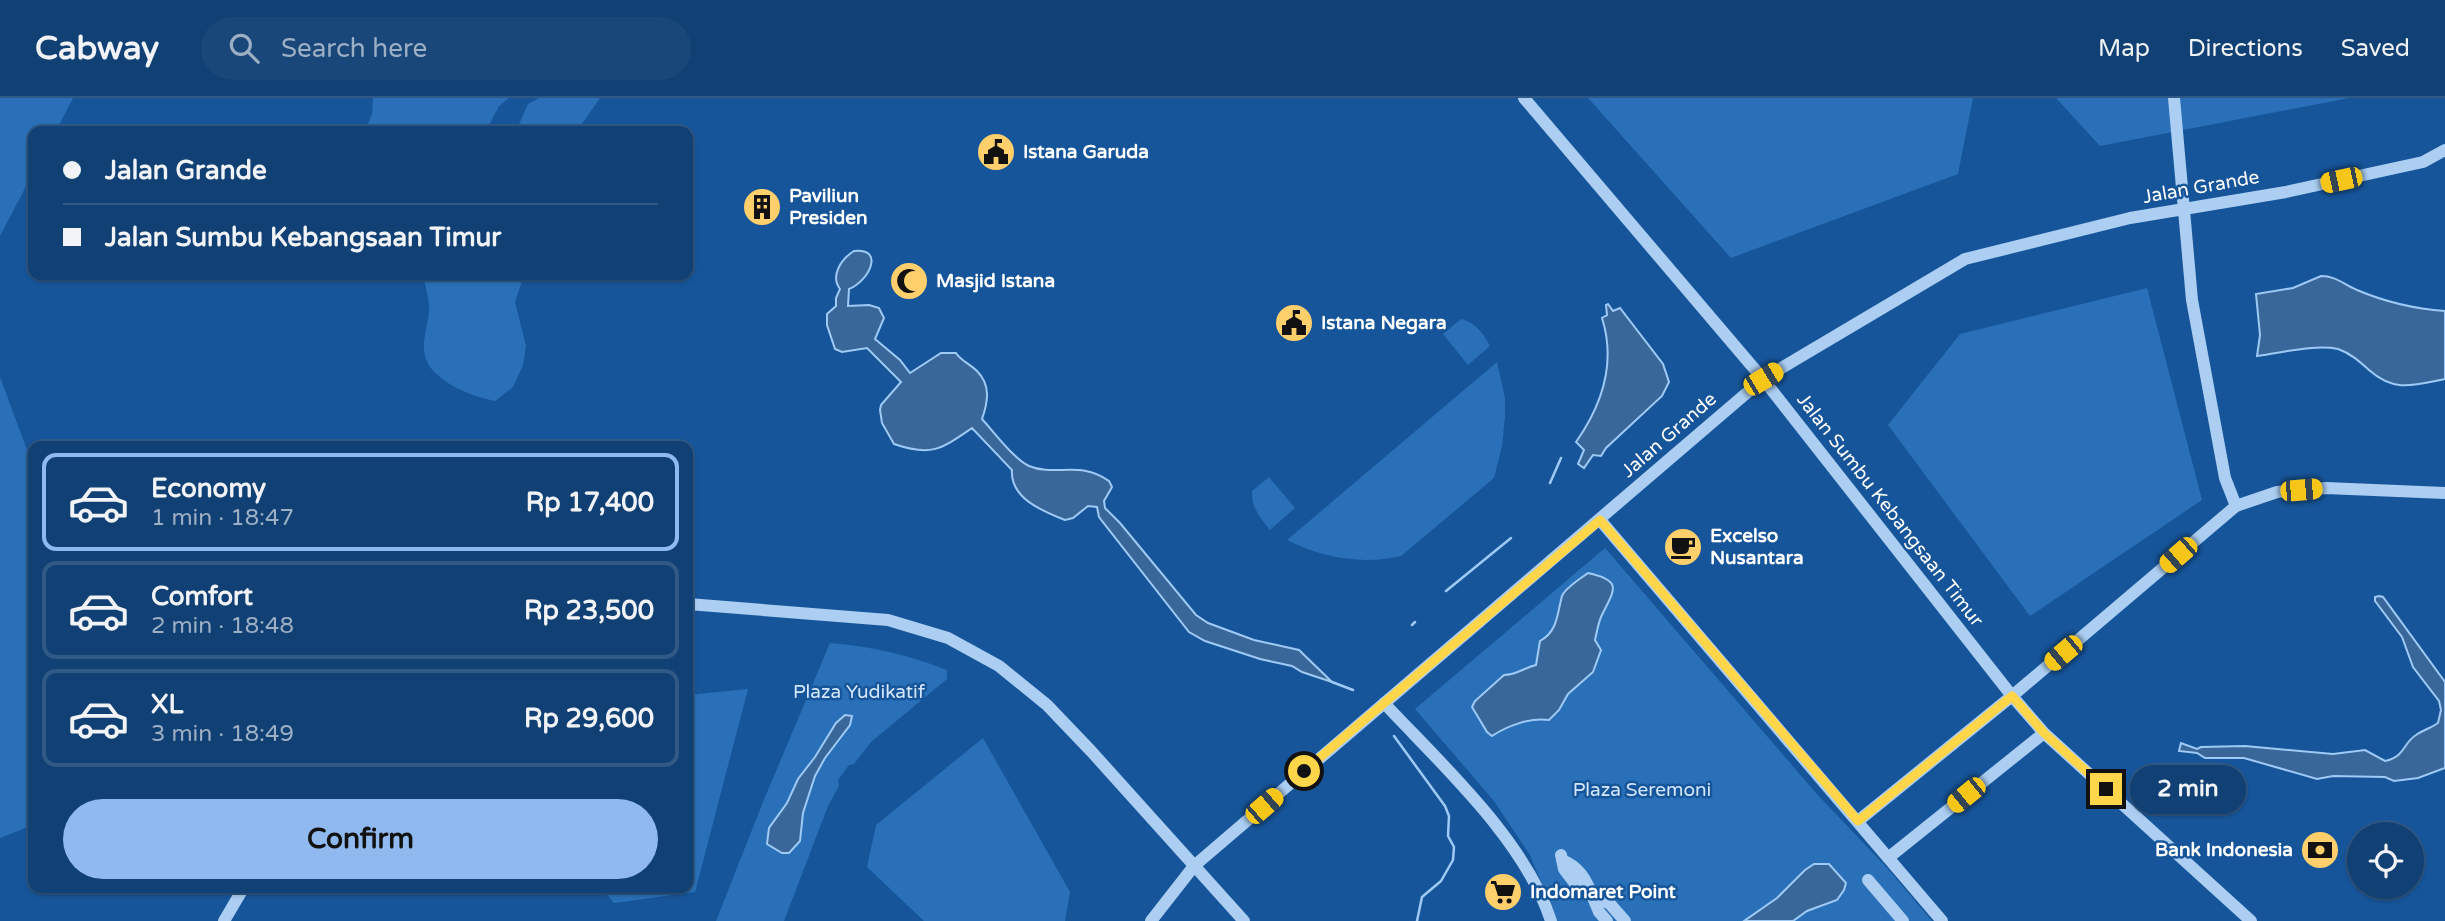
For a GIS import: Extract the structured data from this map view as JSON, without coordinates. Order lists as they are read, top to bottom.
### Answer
{
  "streets": {
    "street": ["Jalan Grande", "Jalan Sumbu Kebangsaan Timur"]
  },
  "crossings": [
    ["Jalan Grande", "Jalan Sumbu Kebangsaan Timur"]
  ],
  "parks": ["Plaza Yudikatif", "Plaza Seremoni"],
  "places": {
    "public building": ["Istana Garuda", "Istana Negara"],
    "building": ["Paviliun Presiden"],
    "mosque": ["Masjid Istana"],
    "cafe": ["Excelso Nusantara"],
    "bank": ["Bank Indonesia"],
    "supermarket": ["Indomaret Point"]
  },
  "page": {
    "header": "Cabway",
    "search": "Search here",
    "nav": ["Map", "Directions", "Saved"],
    "banner": ["Jalan Grande", "Jalan Sumbu Kebangsaan Timur"],
    "list": [
      {
        "name": "Economy",
        "note": "1 min · 18:47",
        "value": "Rp 17,400"
      },
      {
        "name": "Comfort",
        "note": "2 min · 18:48",
        "value": "Rp 23,500"
      },
      {
        "name": "XL",
        "note": "3 min · 18:49",
        "value": "Rp 29,600"
      }
    ],
    "bubble": "2 min",
    "buttons": "Confirm"
  }
}
